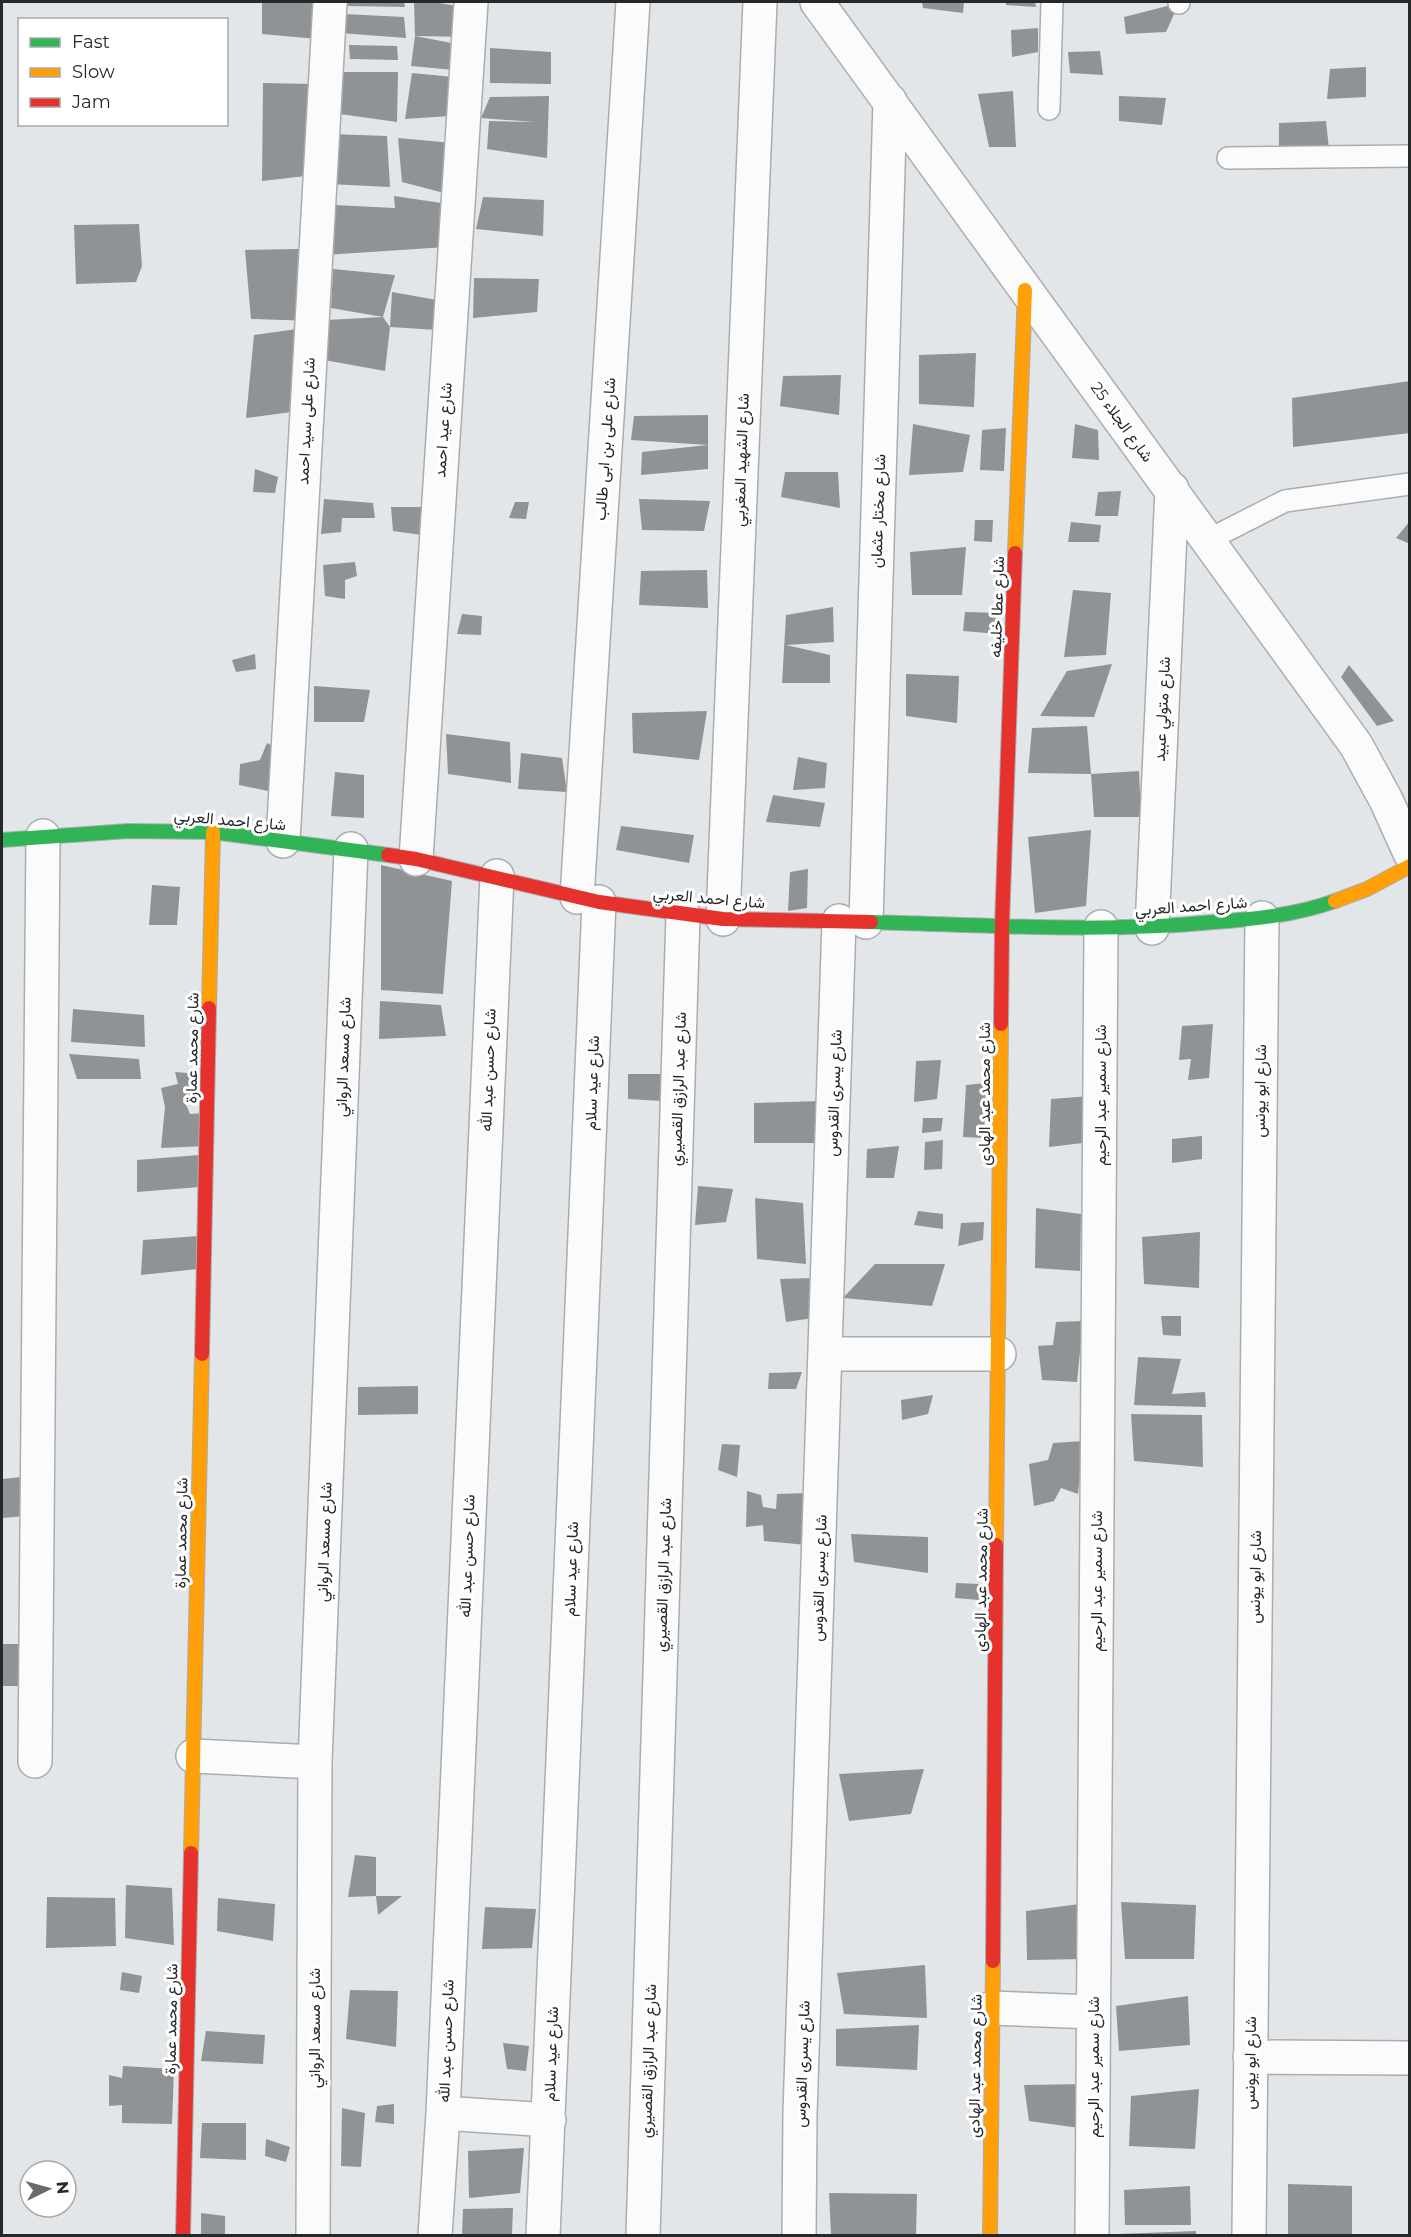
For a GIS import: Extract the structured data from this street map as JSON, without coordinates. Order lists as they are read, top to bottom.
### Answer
{
  "streets": {
    "street": [
      "شارع على سيد احمد",
      "شارع الجلاء 25",
      "شارع عيد احمد",
      "شارع على بن ابى طالب",
      "شارع الشهيد المغربي",
      "شارع مختار عثمان",
      "شارع عطا خليفه",
      "شارع متولي عبيد",
      "شارع احمد العربي",
      "شارع محمد عمارة",
      "شارع مسعد الرواني",
      "شارع حسن عبد الله",
      "شارع عيد سلام",
      "شارع عبد الرازق القصيري",
      "شارع ابو يونس",
      "شارع يسرى القدوس",
      "شارع محمد عبد الهادى",
      "شارع سمير عبد الرحيم"
    ]
  },
  "crossings": [
    ["شارع على سيد احمد", "شارع احمد العربي"],
    ["شارع الجلاء 25", "شارع مختار عثمان"],
    ["شارع الجلاء 25", "شارع عطا خليفه"],
    ["شارع الجلاء 25", "شارع متولي عبيد"],
    ["شارع عيد احمد", "شارع احمد العربي"],
    ["شارع على بن ابى طالب", "شارع احمد العربي"],
    ["شارع على بن ابى طالب", "شارع عيد سلام"],
    ["شارع الشهيد المغربي", "شارع احمد العربي"],
    ["شارع مختار عثمان", "شارع احمد العربي"],
    ["شارع مختار عثمان", "شارع يسرى القدوس"],
    ["شارع عطا خليفه", "شارع احمد العربي"],
    ["شارع عطا خليفه", "شارع محمد عبد الهادى"],
    ["شارع متولي عبيد", "شارع احمد العربي"],
    ["شارع احمد العربي", "شارع محمد عمارة"],
    ["شارع احمد العربي", "شارع مسعد الرواني"],
    ["شارع احمد العربي", "شارع حسن عبد الله"],
    ["شارع احمد العربي", "شارع عيد سلام"],
    ["شارع احمد العربي", "شارع عبد الرازق القصيري"],
    ["شارع احمد العربي", "شارع ابو يونس"],
    ["شارع احمد العربي", "شارع يسرى القدوس"],
    ["شارع احمد العربي", "شارع محمد عبد الهادى"],
    ["شارع احمد العربي", "شارع سمير عبد الرحيم"]
  ],
  "legend": ["Fast", "Slow", "Jam"],
  "north": "right"
}
